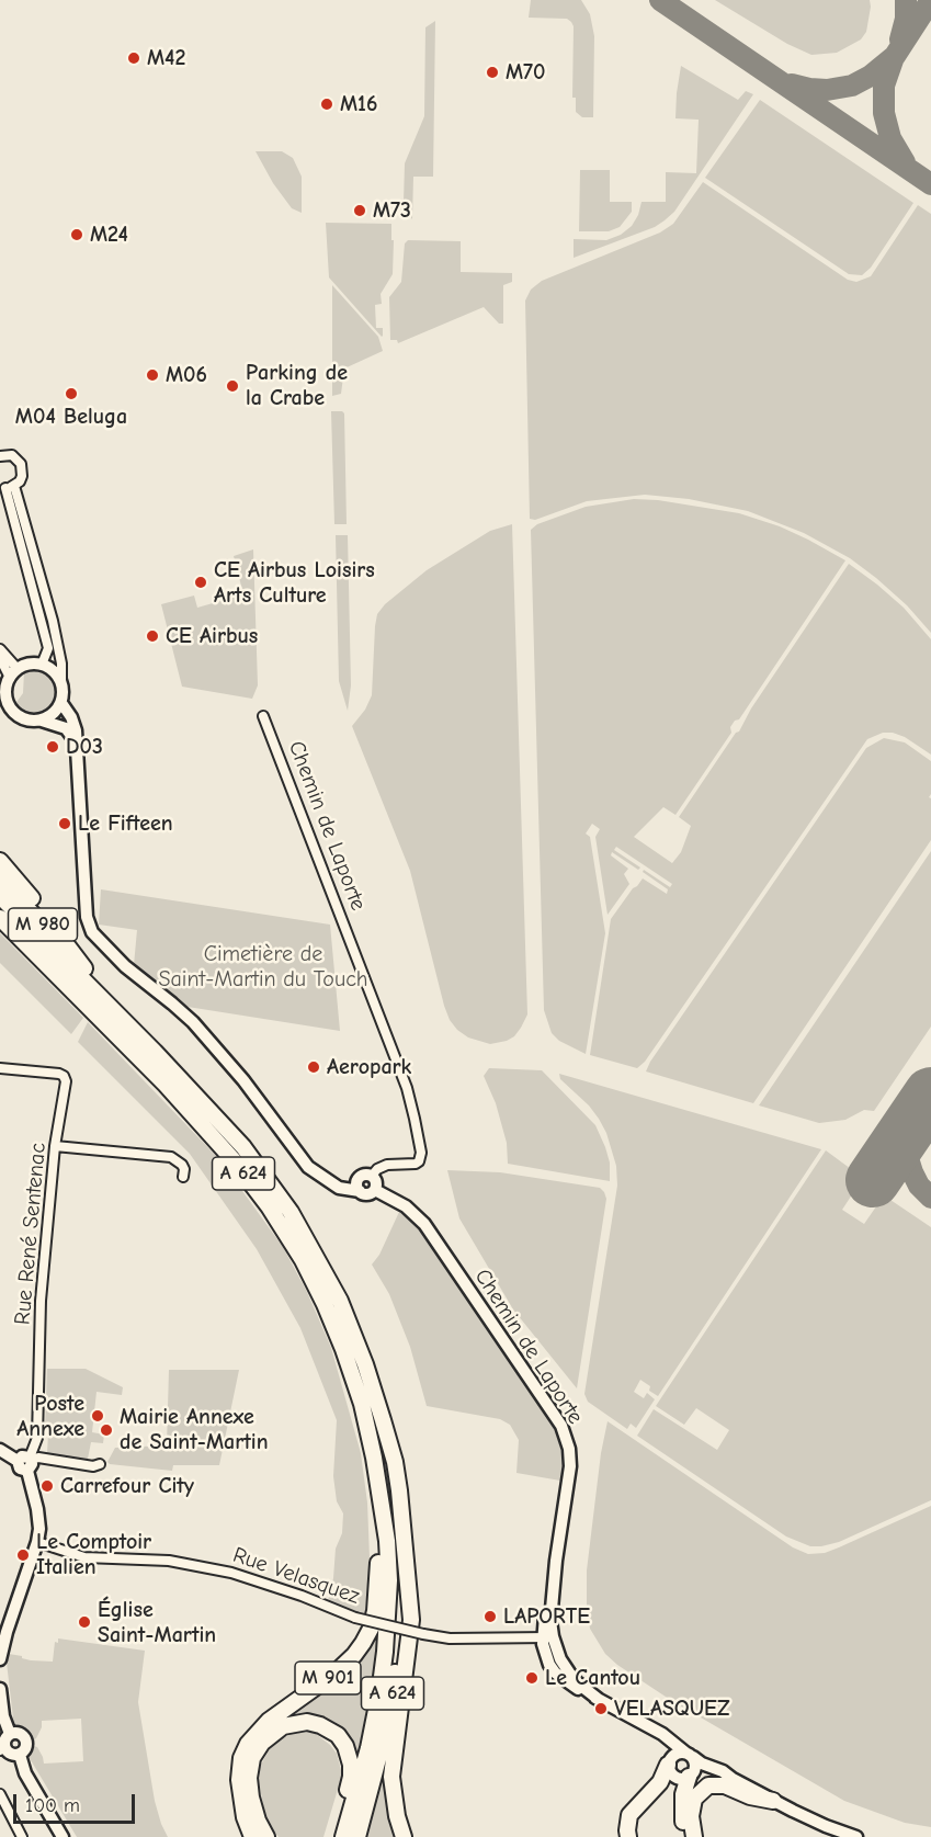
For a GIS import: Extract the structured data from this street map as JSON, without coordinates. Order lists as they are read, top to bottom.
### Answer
{
  "streets": {
    "highway": ["M 980", "A 624", "M 901"],
    "street": ["Chemin de Laporte", "Rue René Sentenac", "Rue Velasquez"]
  },
  "crossings": [
    ["Chemin de Laporte", "Rue Velasquez"],
    ["M 980", "A 624"],
    ["A 624", "M 901"]
  ],
  "parks": ["Cimetière de Saint-Martin du Touch"],
  "places": [
    "M42",
    "M70",
    "M16",
    "M73",
    "M24",
    "M06",
    "Parking de la Crabe",
    "M04 Beluga",
    "CE Airbus Loisirs Arts Culture",
    "CE Airbus",
    "D03",
    "Le Fifteen",
    "Aeropark",
    "Poste Annexe",
    "Mairie Annexe de Saint-Martin",
    "Carrefour City",
    "Le Comptoir Italien",
    "LAPORTE",
    "Église Saint-Martin",
    "Le Cantou",
    "VELASQUEZ"
  ],
  "scale_bar": "100 m"
}
